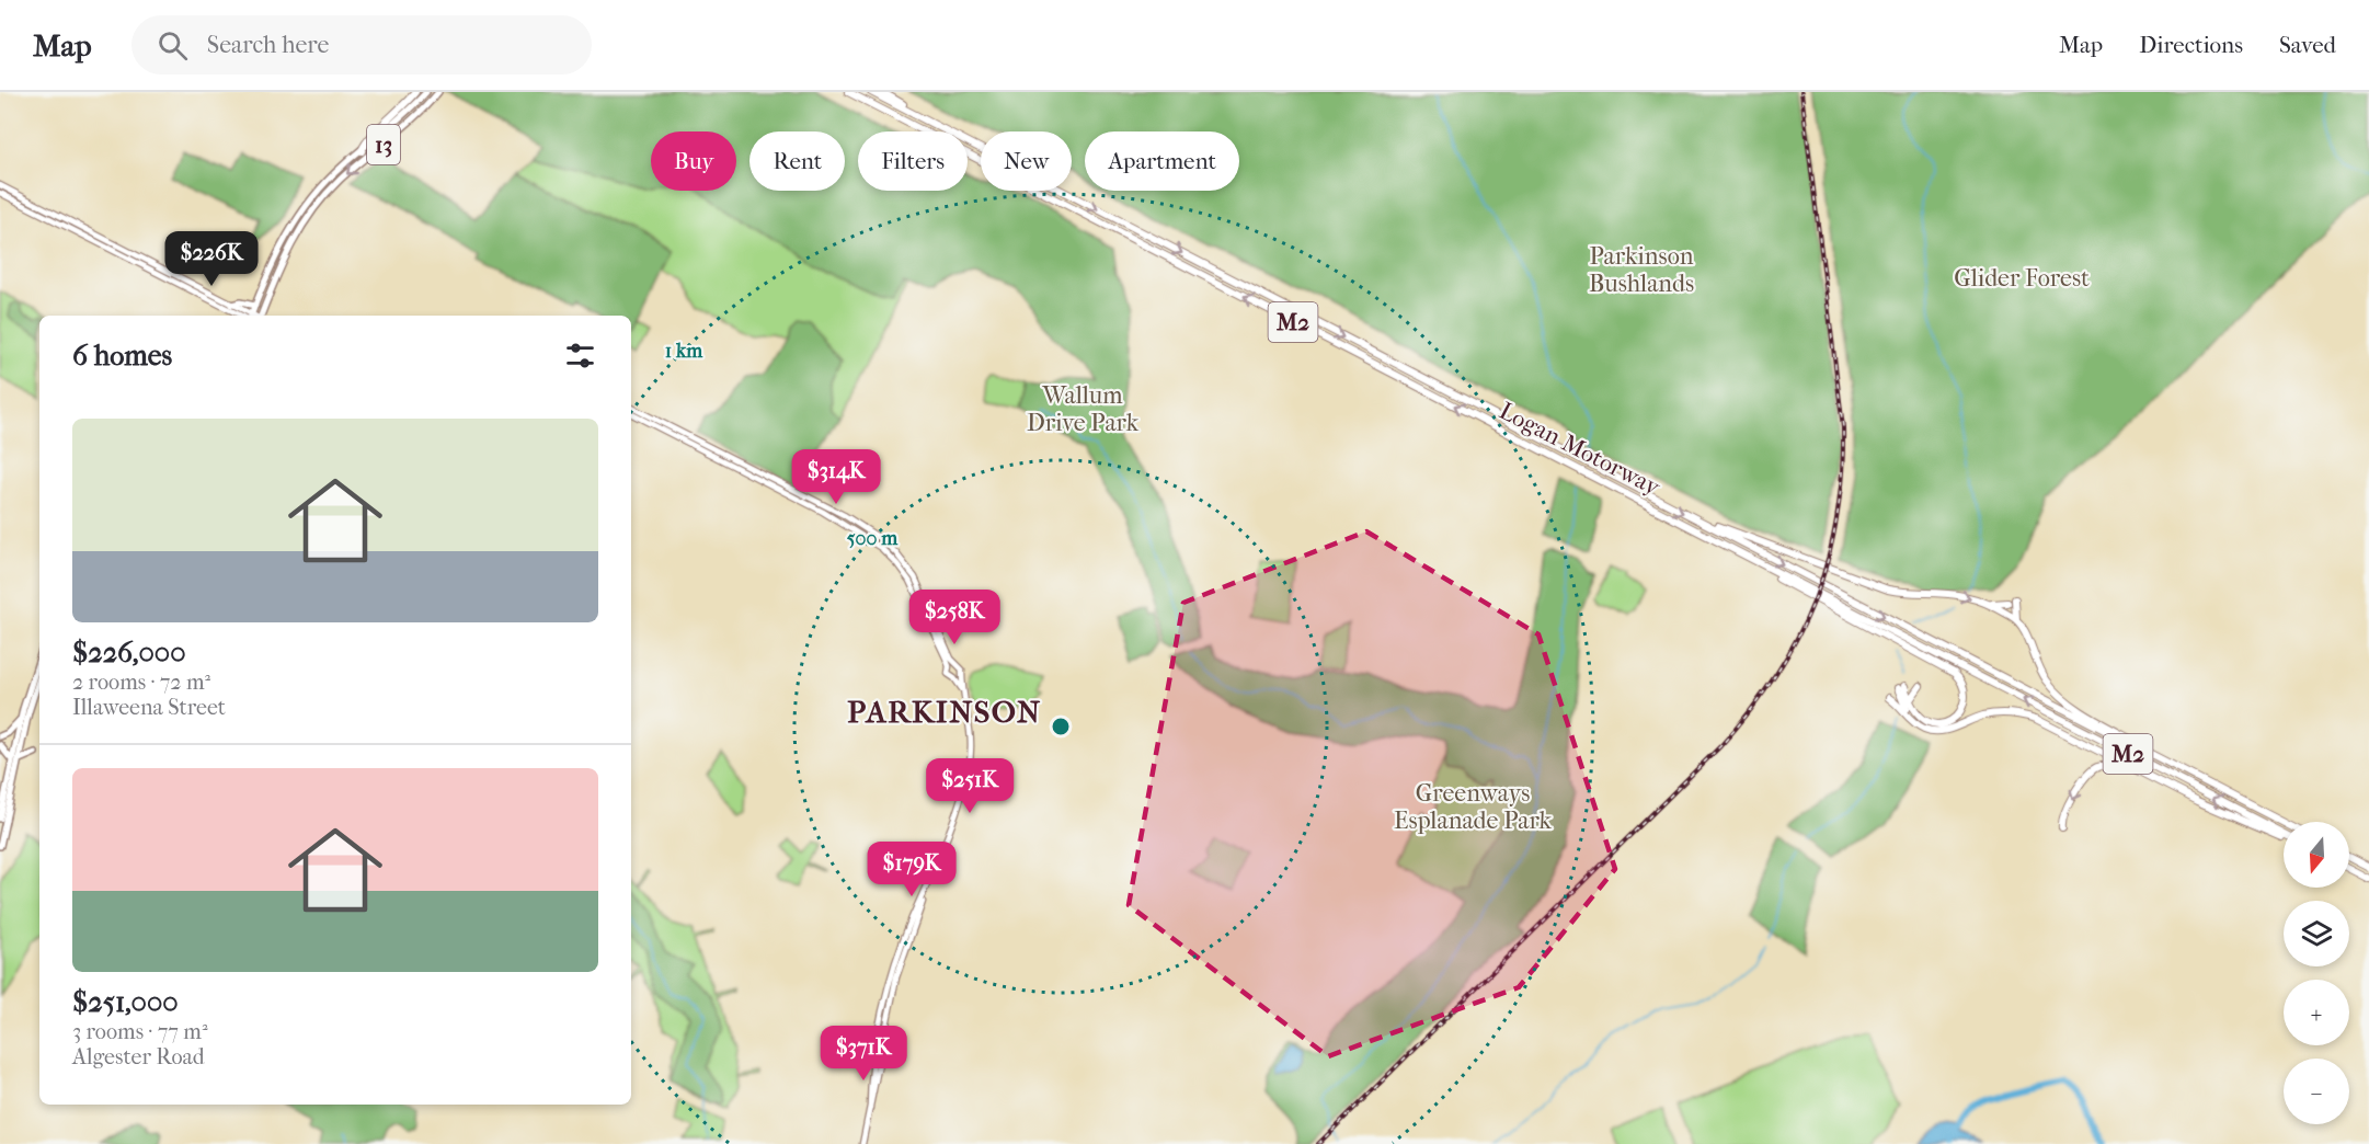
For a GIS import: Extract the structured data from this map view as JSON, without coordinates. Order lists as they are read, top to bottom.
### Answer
{
  "streets": {
    "highway": ["13", "M2", "Logan Motorway"]
  },
  "districts": ["PARKINSON"],
  "parks": [
    "Parkinson Bushlands",
    "Glider Forest",
    "Wallum Drive Park",
    "Greenways Esplanade Park"
  ],
  "north": "bottom",
  "page": {
    "header": "Map",
    "search": "Search here",
    "nav": ["Map", "Directions", "Saved"],
    "chip": [
      "Buy",
      "Rent",
      "Filters",
      "New",
      "Apartment"
    ],
    "price": [
      "$226K",
      "$314K",
      "$258K",
      "$251K",
      "$179K",
      "$371K"
    ],
    "heading": "6 homes",
    "list": [
      {
        "name": "$226,000",
        "note": "2 rooms · 72 m² · Illaweena Street"
      },
      {
        "name": "$251,000",
        "note": "3 rooms · 77 m² · Algester Road"
      }
    ],
    "map_buttons": ["+", "−"]
  },
  "rings": ["1 km", "500 m"]
}
